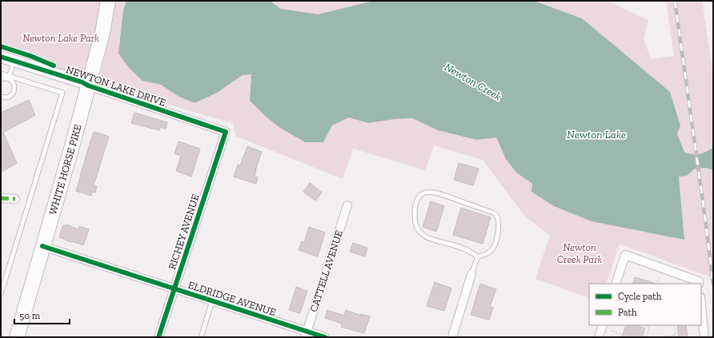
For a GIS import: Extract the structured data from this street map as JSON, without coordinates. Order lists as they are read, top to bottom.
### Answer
{
  "streets": {
    "highway": ["WHITE HORSE PIKE"],
    "street": [
      "NEWTON LAKE DRIVE",
      "RICHEY AVENUE",
      "CATTELL AVENUE",
      "ELDRIDGE AVENUE"
    ]
  },
  "crossings": [
    ["NEWTON LAKE DRIVE", "WHITE HORSE PIKE"],
    ["NEWTON LAKE DRIVE", "RICHEY AVENUE"],
    ["WHITE HORSE PIKE", "ELDRIDGE AVENUE"],
    ["RICHEY AVENUE", "ELDRIDGE AVENUE"],
    ["CATTELL AVENUE", "ELDRIDGE AVENUE"]
  ],
  "water": ["Newton Creek", "Newton Lake"],
  "parks": ["Newton Lake Park", "Newton Creek Park"],
  "legend": ["Cycle path", "Path"],
  "scale_bar": "50 m"
}
